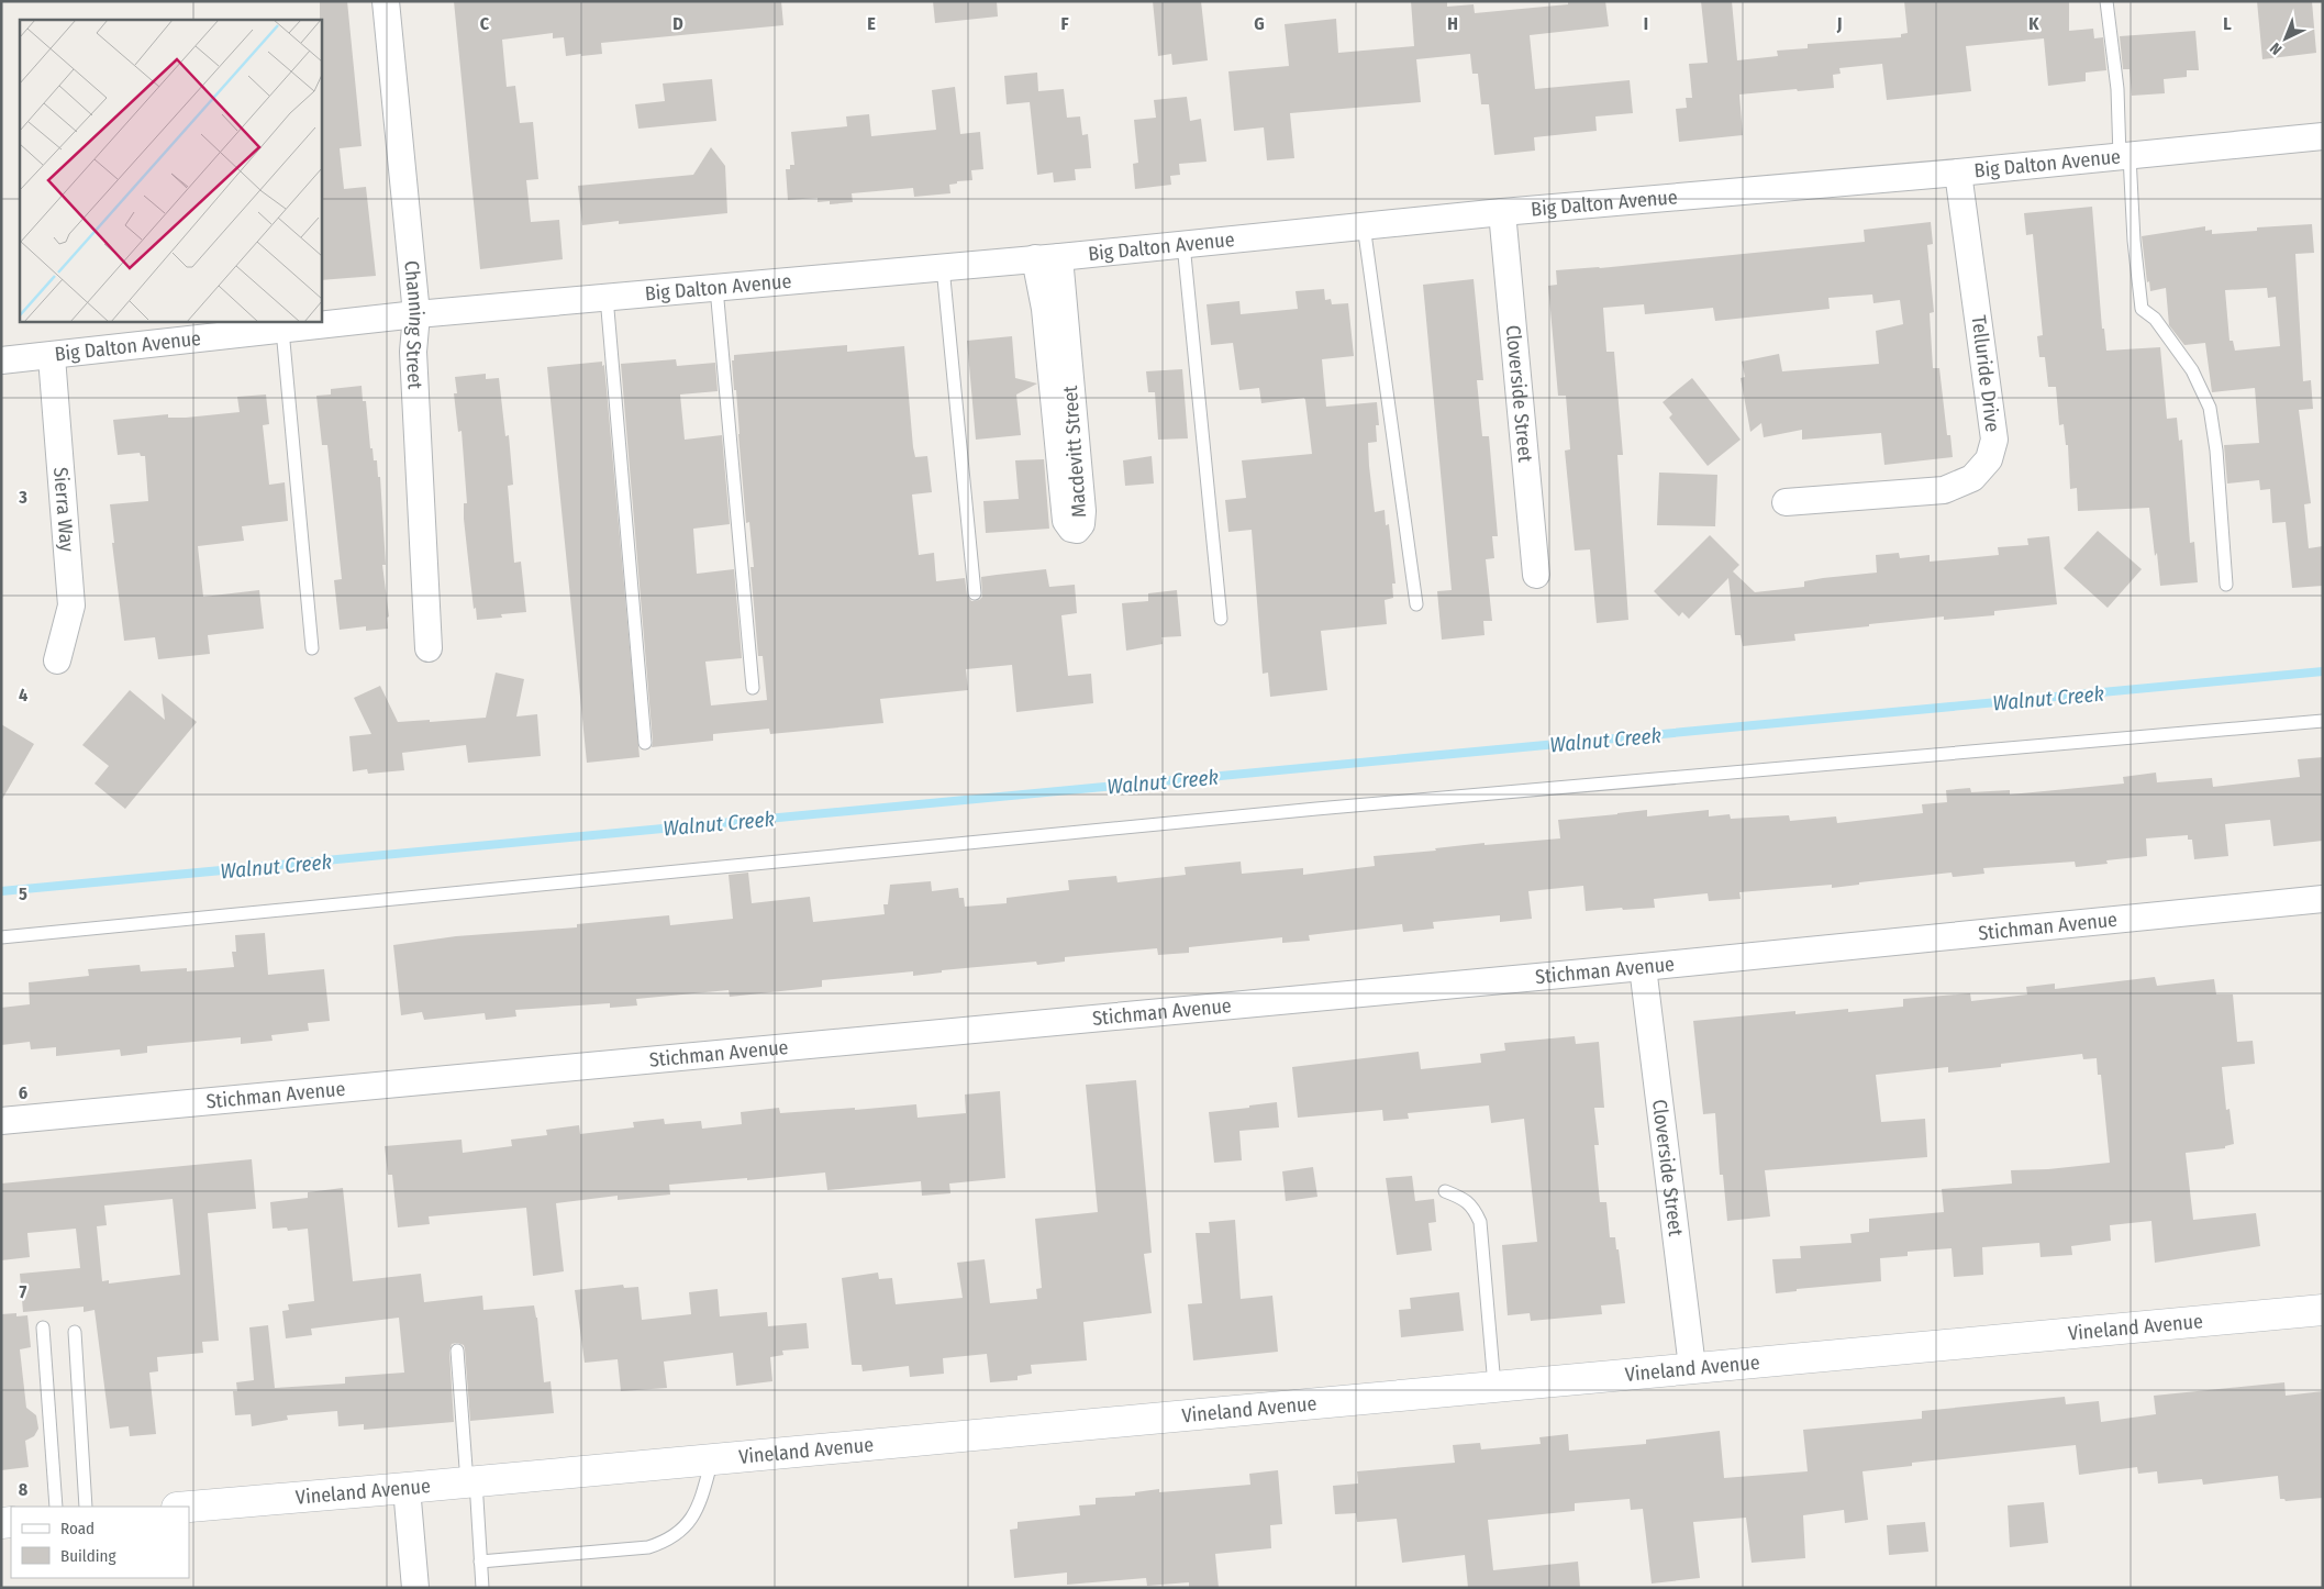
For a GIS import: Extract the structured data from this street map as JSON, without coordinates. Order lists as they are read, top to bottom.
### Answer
{
  "streets": {
    "street": [
      "Big Dalton Avenue",
      "Channing Street",
      "Telluride Drive",
      "Cloverside Street",
      "Macdevitt Street",
      "Sierra Way",
      "Stichman Avenue",
      "Vineland Avenue"
    ]
  },
  "crossings": [
    ["Big Dalton Avenue", "Channing Street"],
    ["Big Dalton Avenue", "Telluride Drive"],
    ["Big Dalton Avenue", "Cloverside Street"],
    ["Big Dalton Avenue", "Macdevitt Street"],
    ["Big Dalton Avenue", "Sierra Way"],
    ["Cloverside Street", "Stichman Avenue"],
    ["Cloverside Street", "Vineland Avenue"]
  ],
  "water": ["Walnut Creek"],
  "legend": ["Road", "Building"],
  "north": "bottom left",
  "grid": {
    "columns": [
      "C",
      "D",
      "E",
      "F",
      "G",
      "H",
      "I",
      "J",
      "K",
      "L"
    ],
    "rows": [
      "3",
      "4",
      "5",
      "6",
      "7",
      "8"
    ]
  }
}
